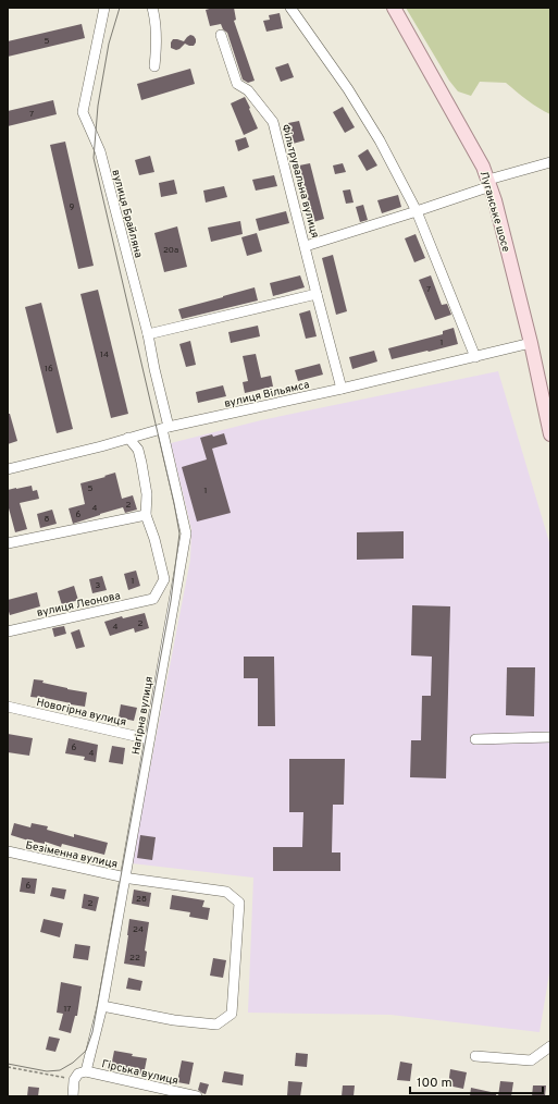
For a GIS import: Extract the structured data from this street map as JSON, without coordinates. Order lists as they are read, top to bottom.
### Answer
{
  "streets": {
    "main road": ["Луганське шосе"],
    "street": [
      "Фільтрувальна вулиця",
      "вулиця Брайляна",
      "вулиця Вільямса",
      "вулиця Леонова",
      "Новогірна вулиця",
      "Нагірна вулиця",
      "Безіменна вулиця",
      "Гірська вулиця"
    ]
  },
  "crossings": [
    ["Фільтрувальна вулиця", "Луганське шосе"],
    ["Фільтрувальна вулиця", "вулиця Вільямса"],
    ["Луганське шосе", "вулиця Вільямса"],
    ["вулиця Брайляна", "вулиця Вільямса"],
    ["вулиця Брайляна", "Нагірна вулиця"],
    ["вулиця Вільямса", "Нагірна вулиця"],
    ["Новогірна вулиця", "Нагірна вулиця"],
    ["Нагірна вулиця", "Безіменна вулиця"],
    ["Нагірна вулиця", "Гірська вулиця"]
  ],
  "house_numbers": [
    "5",
    "7",
    "9",
    "20а",
    "7",
    "1",
    "14",
    "16",
    "5",
    "1",
    "2",
    "4",
    "6",
    "8",
    "1",
    "3",
    "2",
    "4",
    "6",
    "4",
    "6",
    "28",
    "2",
    "24",
    "22",
    "17"
  ],
  "scale_bar": "100 m"
}
